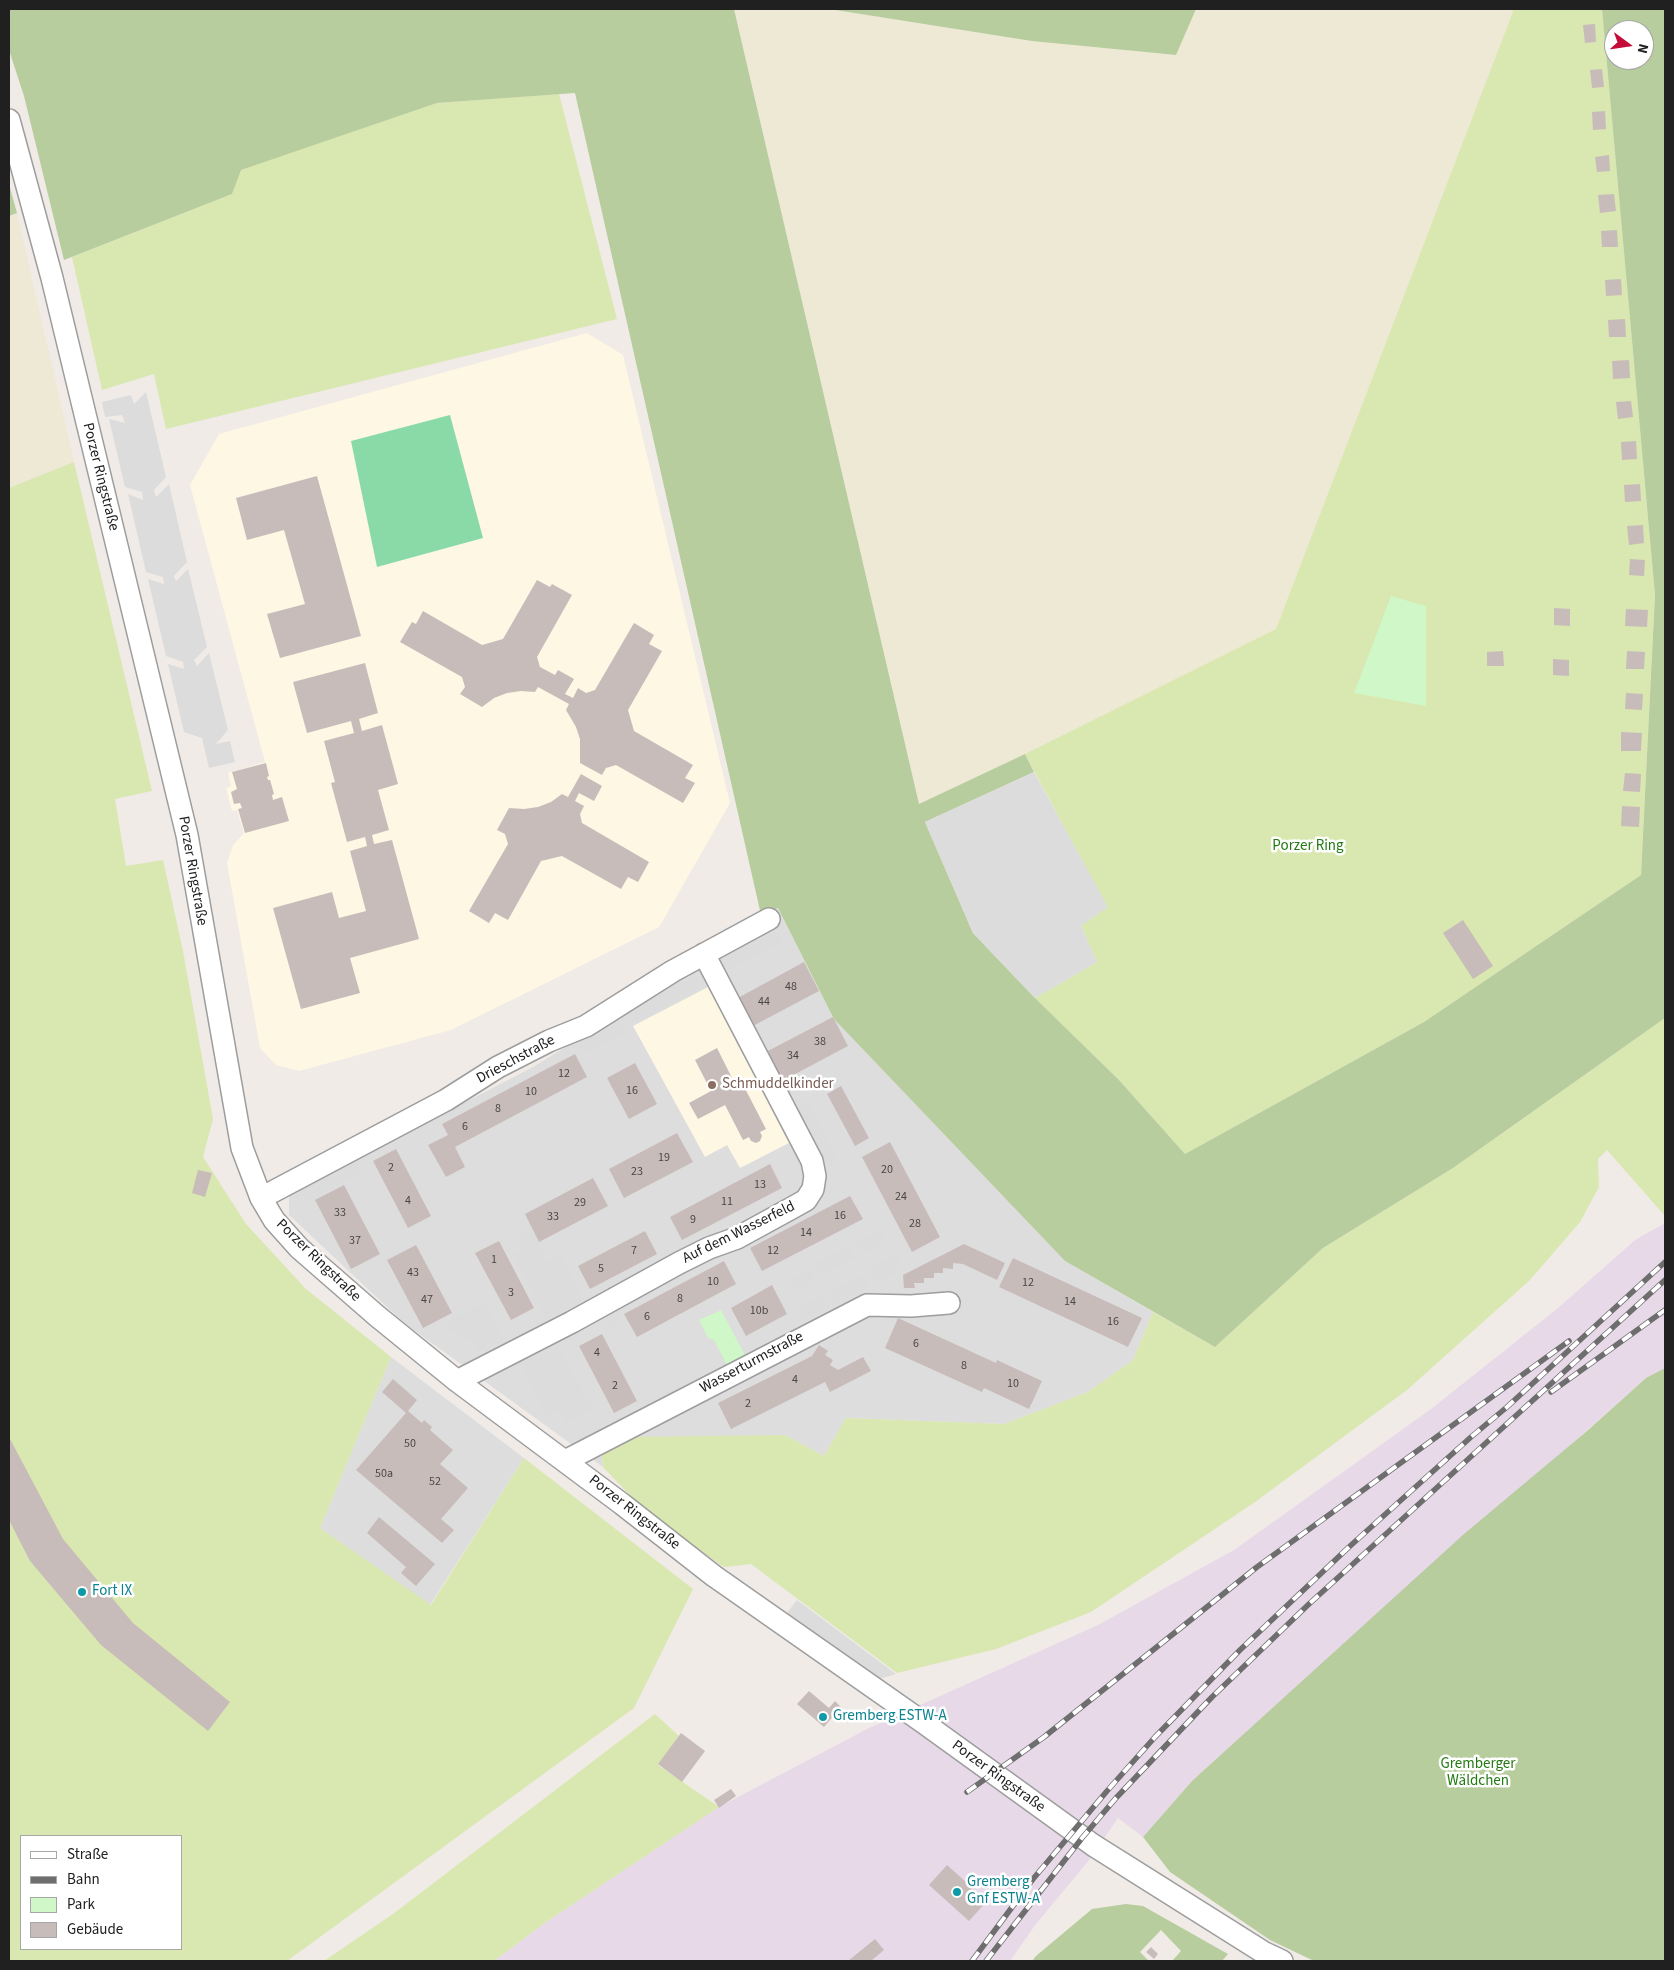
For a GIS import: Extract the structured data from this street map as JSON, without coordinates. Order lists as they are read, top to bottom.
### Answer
{
  "streets": {
    "street": [
      "Porzer Ringstraße",
      "Drieschstraße",
      "Auf dem Wasserfeld",
      "Wasserturmstraße"
    ]
  },
  "crossings": [
    ["Porzer Ringstraße", "Drieschstraße"],
    ["Porzer Ringstraße", "Auf dem Wasserfeld"],
    ["Porzer Ringstraße", "Wasserturmstraße"],
    ["Drieschstraße", "Auf dem Wasserfeld"]
  ],
  "parks": ["Porzer Ring", "Gremberger Wäldchen"],
  "places": [
    "Schmuddelkinder",
    "Fort IX",
    "Gremberg ESTW-A",
    "Gremberg Gnf ESTW-A"
  ],
  "house_numbers": [
    "48",
    "44",
    "38",
    "34",
    "12",
    "16",
    "10",
    "8",
    "6",
    "19",
    "2",
    "20",
    "23",
    "13",
    "24",
    "4",
    "11",
    "29",
    "33",
    "16",
    "33",
    "9",
    "28",
    "14",
    "37",
    "7",
    "12",
    "1",
    "5",
    "43",
    "10",
    "12",
    "3",
    "8",
    "47",
    "14",
    "10b",
    "6",
    "16",
    "6",
    "4",
    "8",
    "4",
    "10",
    "2",
    "2",
    "50",
    "50a",
    "52"
  ],
  "legend": [
    "Straße",
    "Bahn",
    "Park",
    "Gebäude"
  ],
  "north": "right"
}
